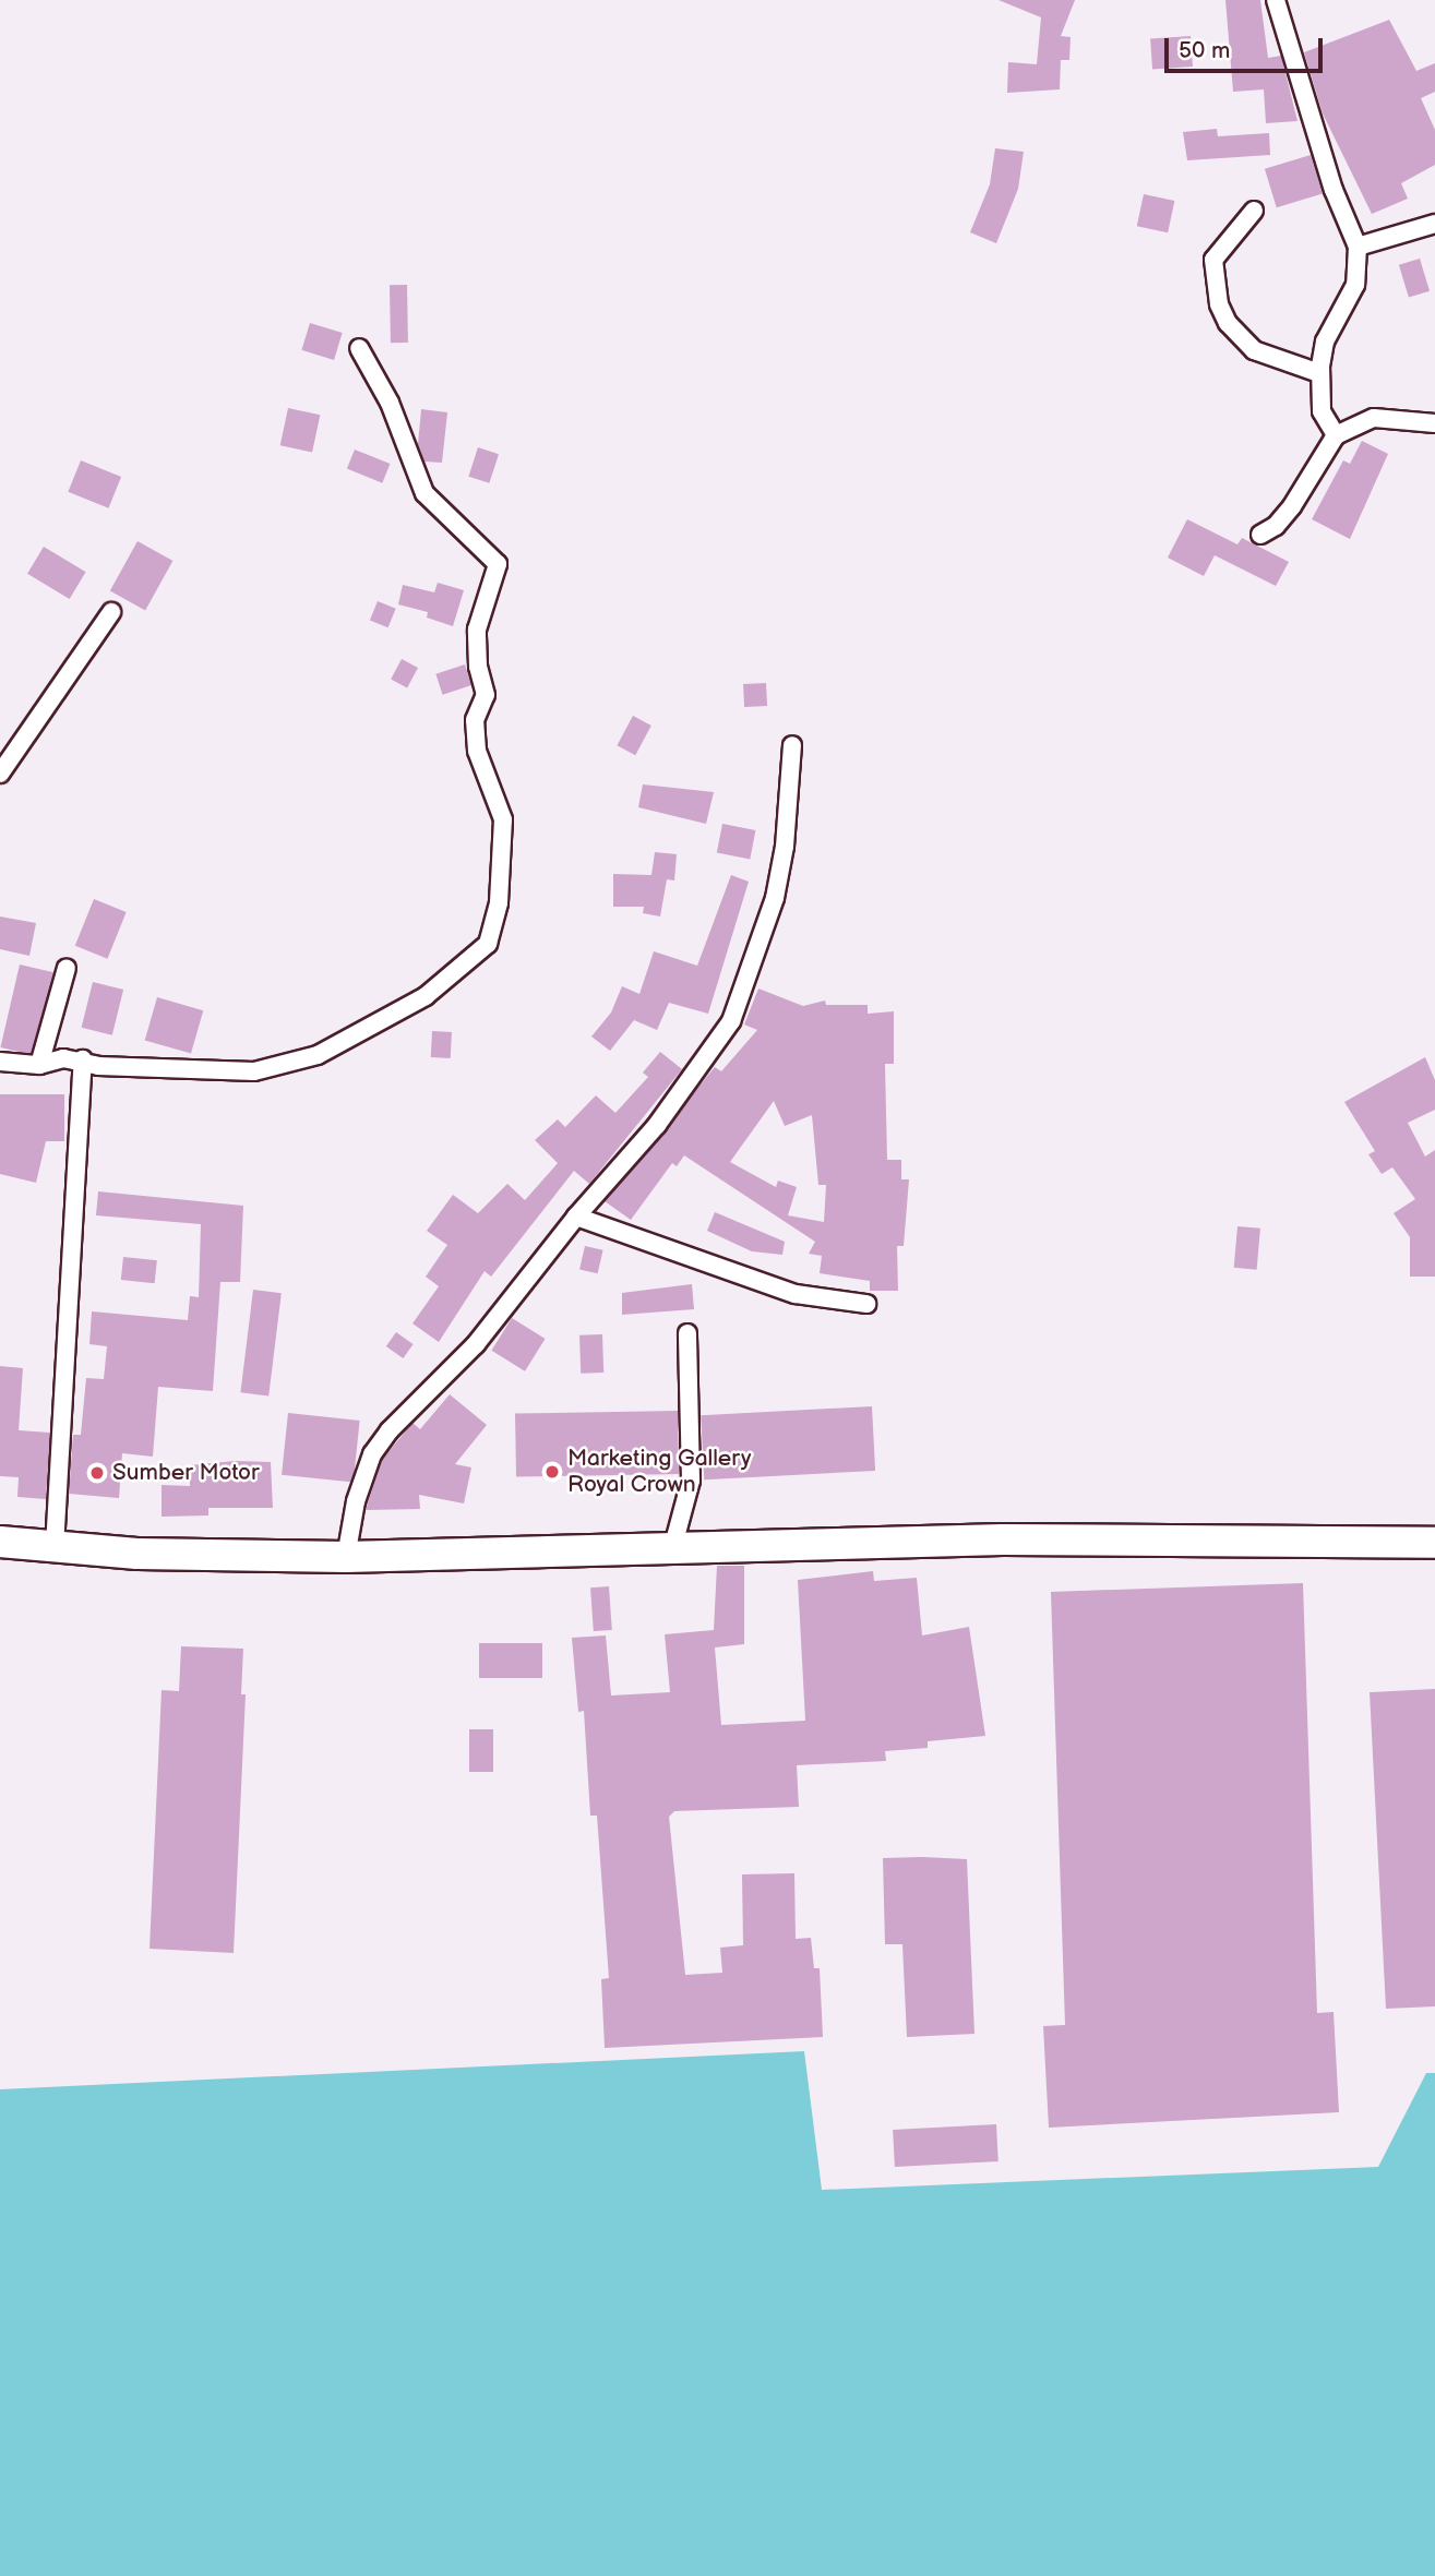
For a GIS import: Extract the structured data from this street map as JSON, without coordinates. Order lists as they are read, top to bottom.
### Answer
{
  "places": ["Marketing Gallery Royal Crown", "Sumber Motor"],
  "scale_bar": "50 m"
}
